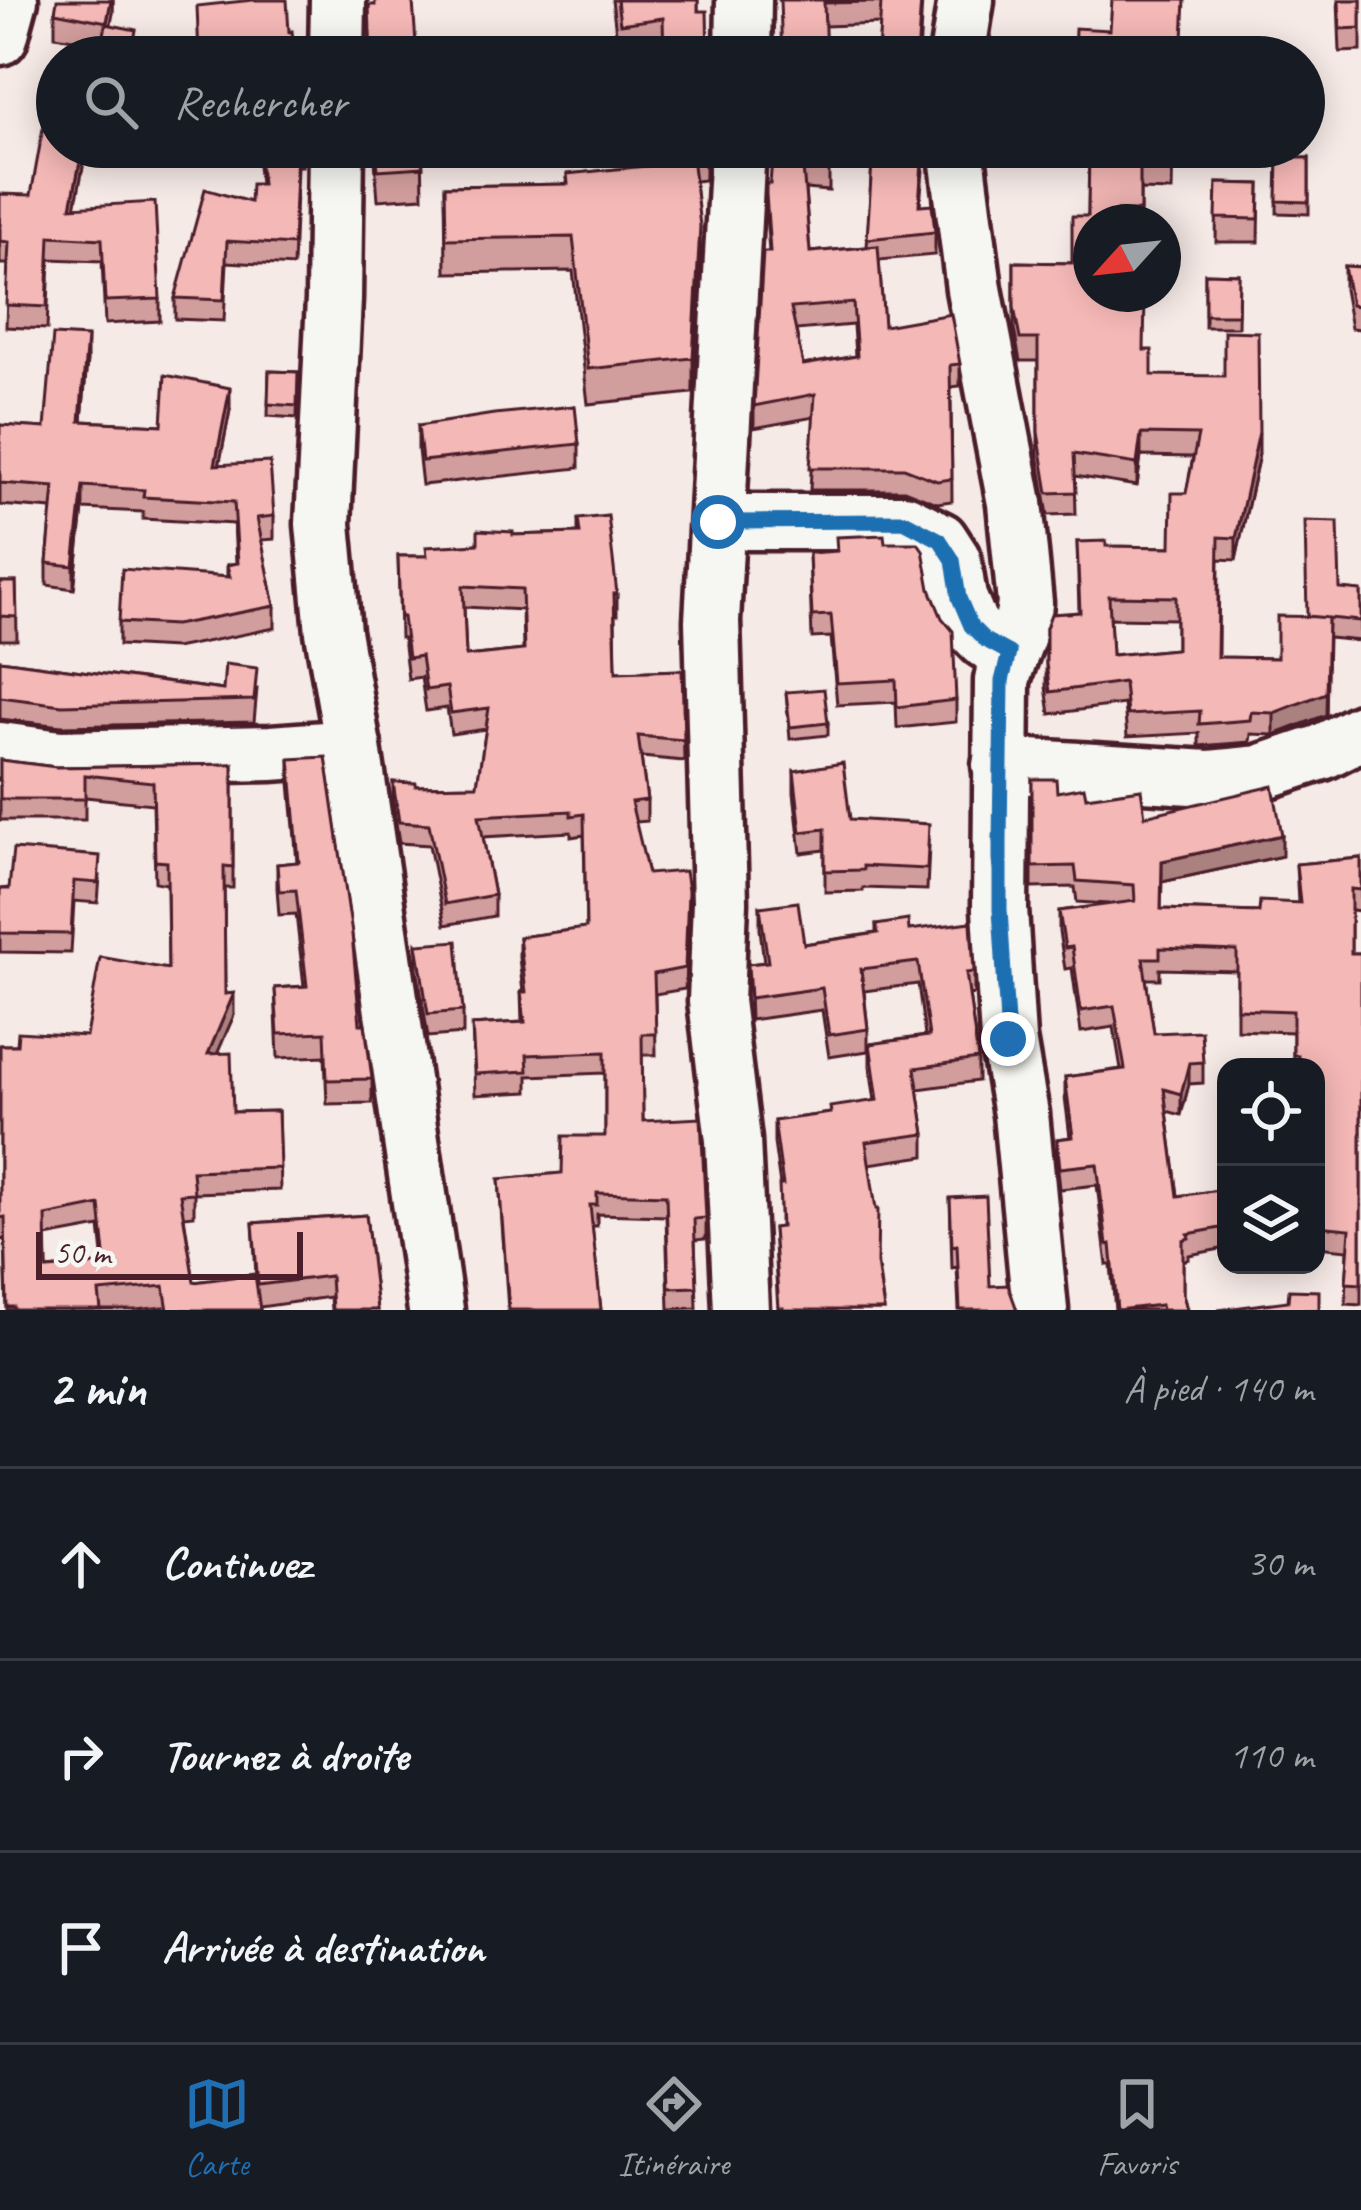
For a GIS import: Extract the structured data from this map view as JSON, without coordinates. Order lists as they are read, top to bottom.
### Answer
{
  "scale_bar": "50 m",
  "north": "bottom left",
  "page": {
    "search": "Rechercher",
    "scale": "50 m",
    "heading": ["2 min", "À pied · 140 m"],
    "list": [
      ["Continuez", "30 m"],
      ["Tournez à droite", "110 m"],
      "Arrivée à destination"
    ],
    "nav": ["Carte", "Itinéraire", "Favoris"]
  }
}
